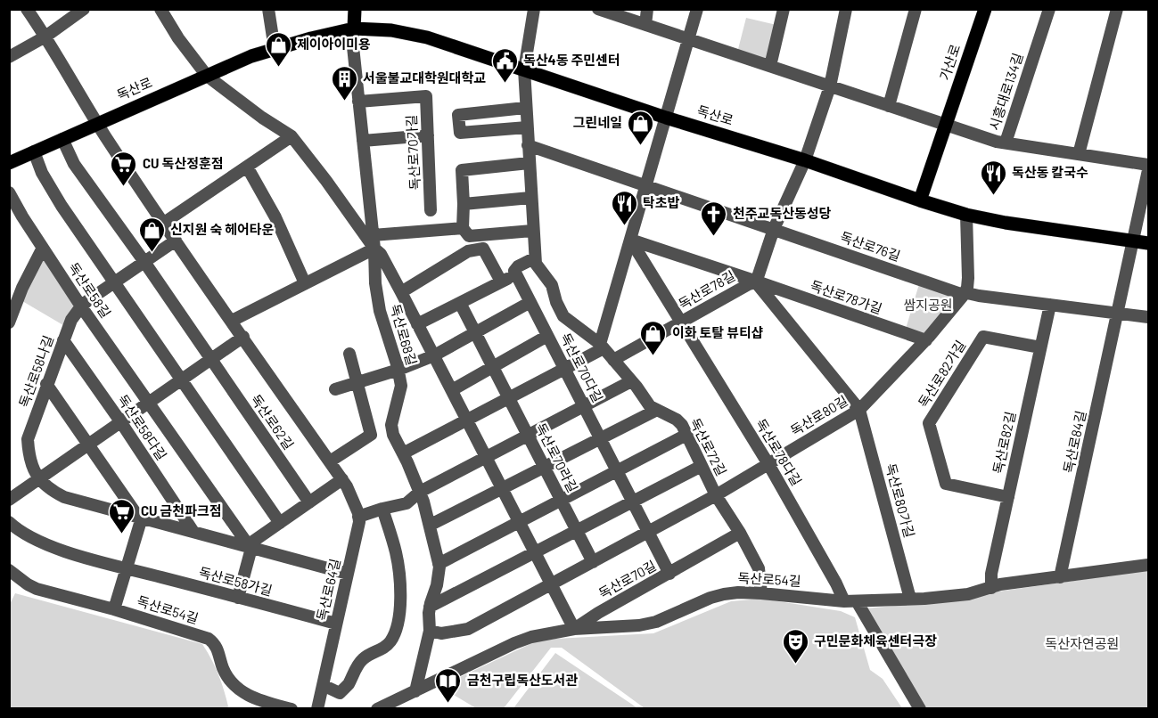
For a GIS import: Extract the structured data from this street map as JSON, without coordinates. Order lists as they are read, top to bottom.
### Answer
{
  "streets": {
    "main road": ["가산로", "독산로"],
    "street": [
      "시흥대로134길",
      "독산로70가길",
      "독산로76길",
      "독산로58길",
      "독산로78길",
      "독산로78가길",
      "독산로68길",
      "독산로70다길",
      "독산로58나길",
      "독산로82가길",
      "독산로80길",
      "독산로62길",
      "독산로58다길",
      "독산로84길",
      "독산로82길",
      "독산로72길",
      "독산로78다길",
      "독산로70라길",
      "독산로80가길",
      "독산로70길",
      "독산로54길",
      "독산로58가길",
      "독산로64길"
    ]
  },
  "crossings": [
    ["가산로", "독산로"],
    ["독산로", "독산로78길"],
    ["독산로", "독산로62길"],
    ["독산로", "독산로84길"],
    ["독산로", "독산로72길"],
    ["독산로", "독산로64길"],
    ["독산로76길", "독산로78길"],
    ["독산로76길", "독산로80길"],
    ["독산로58길", "독산로58나길"],
    ["독산로78길", "독산로78가길"],
    ["독산로78길", "독산로72길"],
    ["독산로78길", "독산로78다길"],
    ["독산로78가길", "독산로80길"],
    ["독산로78가길", "독산로78다길"],
    ["독산로68길", "독산로54길"],
    ["독산로70다길", "독산로72길"],
    ["독산로70다길", "독산로70길"],
    ["독산로58나길", "독산로58다길"],
    ["독산로82가길", "독산로82길"],
    ["독산로80길", "독산로72길"],
    ["독산로80길", "독산로78다길"],
    ["독산로80길", "독산로80가길"],
    ["독산로84길", "독산로54길"],
    ["독산로82길", "독산로54길"],
    ["독산로72길", "독산로70길"],
    ["독산로72길", "독산로54길"],
    ["독산로78다길", "독산로54길"],
    ["독산로80가길", "독산로54길"],
    ["독산로70길", "독산로54길"],
    ["독산로58가길", "독산로64길"]
  ],
  "parks": ["쌈지공원", "독산자연공원"],
  "places": {
    "shop": [
      "제이아이미용",
      "그린네일",
      "신지원 숙 헤어타운",
      "이화 토탈 뷰티샵"
    ],
    "public building": ["독산4동 주민센터"],
    "building": ["서울불교대학원대학교"],
    "supermarket": ["CU 독산정훈점", "CU 금천파크점"],
    "restaurant": ["독산동 칼국수", "탁초밥"],
    "church": ["천주교독산동성당"],
    "theatre": ["구민문화체육센터극장"],
    "library": ["금천구립독산도서관"]
  }
}
